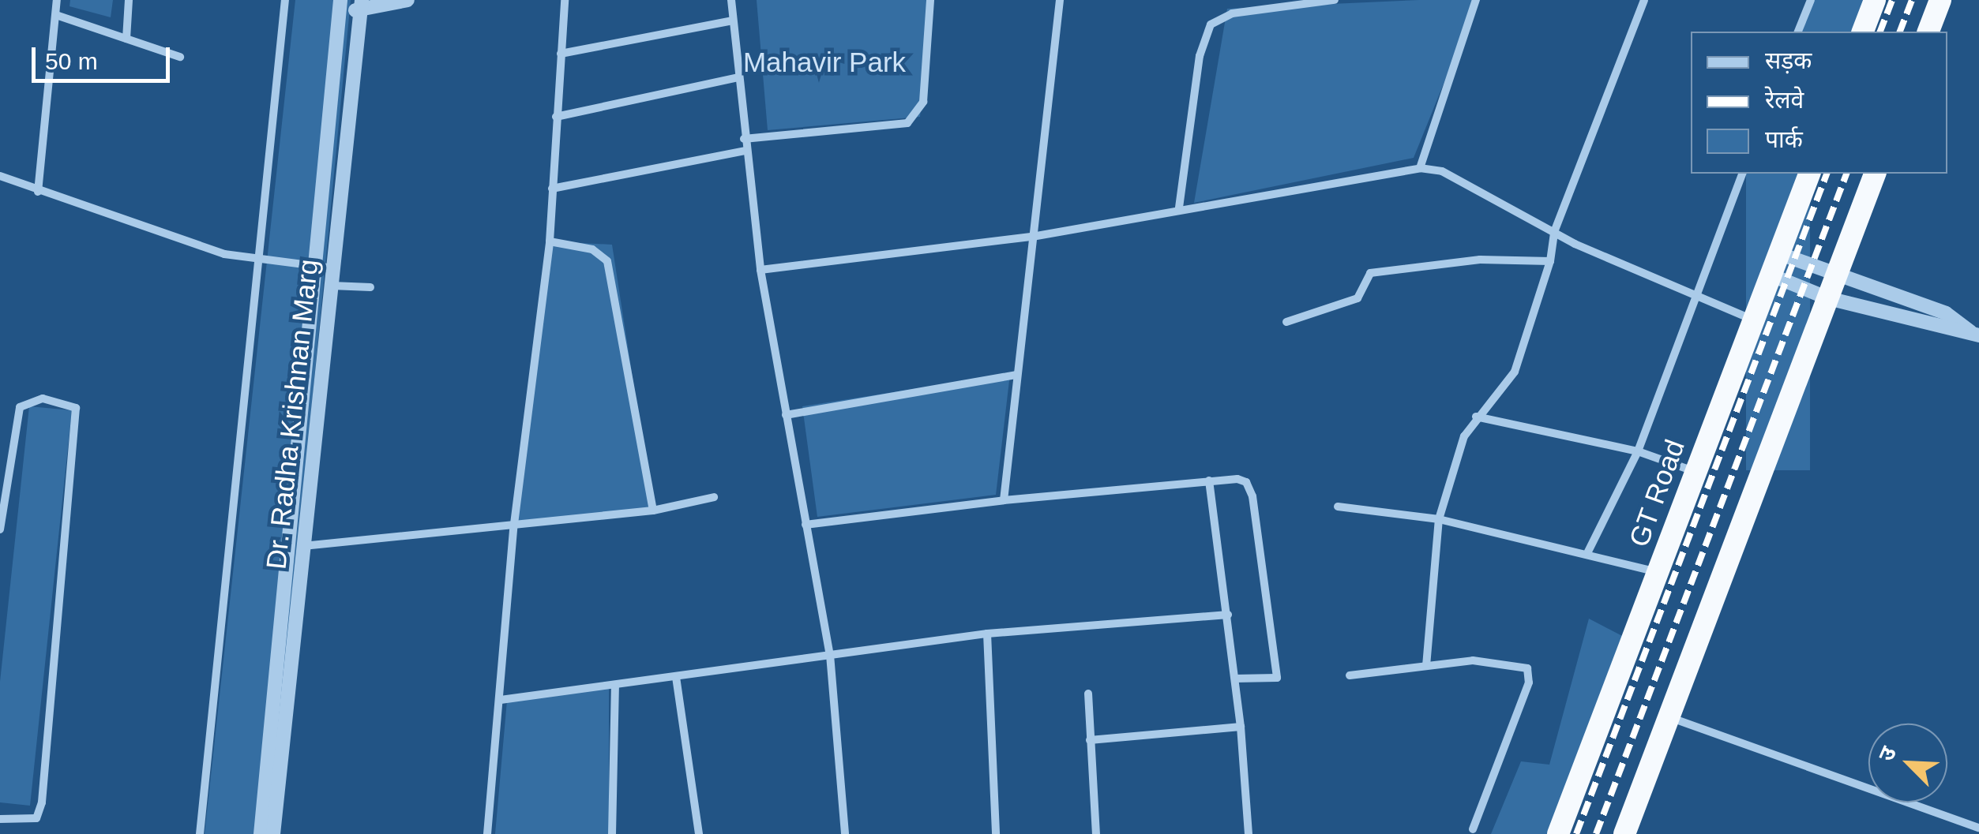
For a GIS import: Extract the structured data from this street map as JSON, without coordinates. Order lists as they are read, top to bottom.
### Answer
{
  "streets": {
    "highway": ["GT Road"],
    "street": ["Dr. Radha Krishnan Marg"]
  },
  "parks": ["Mahavir Park"],
  "legend": ["सड़क", "रेलवे", "पार्क"],
  "scale_bar": "50 m",
  "north": "top left"
}
